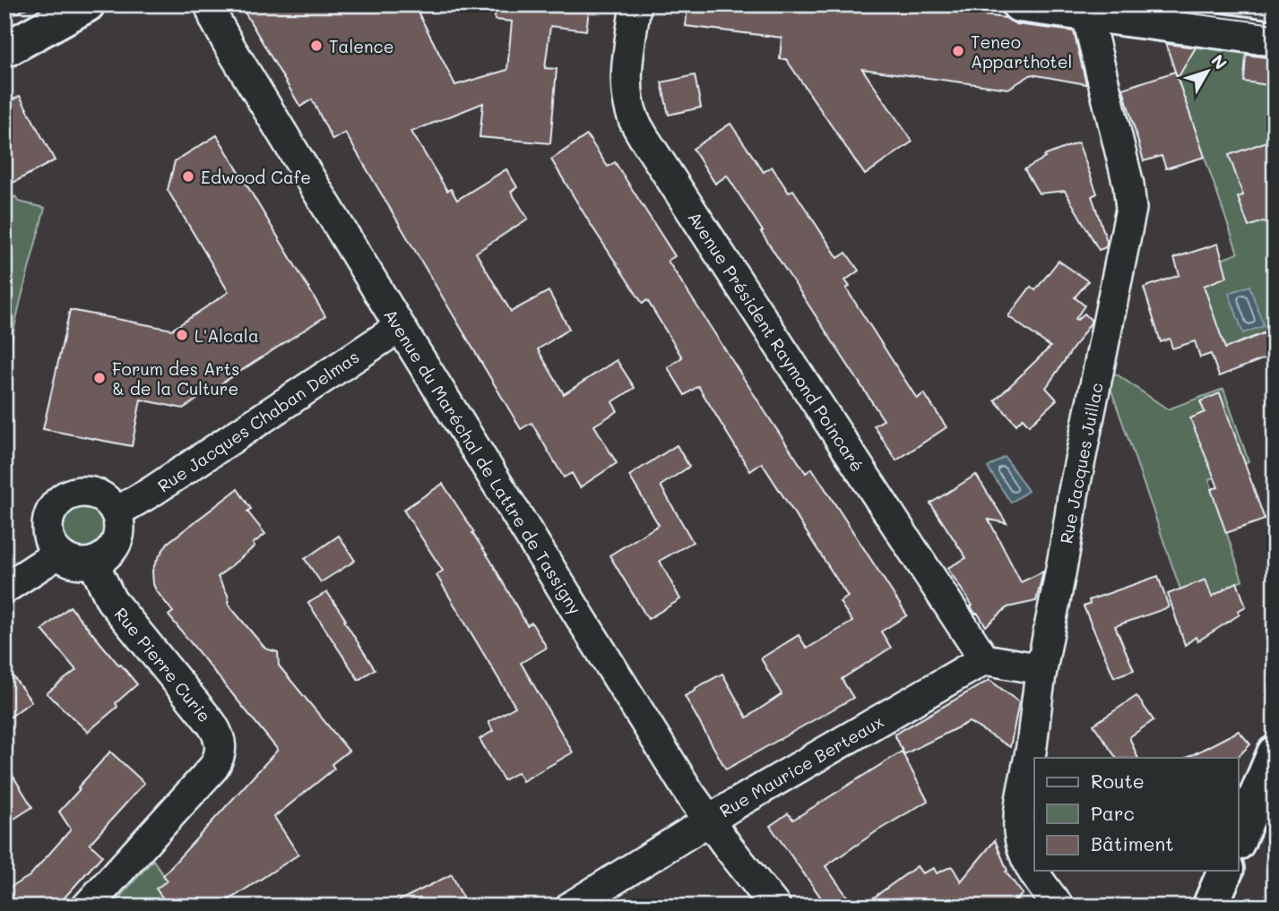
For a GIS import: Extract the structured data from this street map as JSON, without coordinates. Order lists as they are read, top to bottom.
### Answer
{
  "streets": {
    "street": [
      "Avenue Président Raymond Poincaré",
      "Rue Jacques Chaban Delmas",
      "Avenue du Maréchal de Lattre de Tassigny",
      "Rue Jacques Juillac",
      "Rue Pierre Curie",
      "Rue Maurice Berteaux"
    ]
  },
  "crossings": [
    ["Avenue Président Raymond Poincaré", "Rue Maurice Berteaux"],
    ["Rue Jacques Chaban Delmas", "Avenue du Maréchal de Lattre de Tassigny"],
    ["Rue Jacques Chaban Delmas", "Rue Pierre Curie"],
    ["Avenue du Maréchal de Lattre de Tassigny", "Rue Maurice Berteaux"]
  ],
  "places": [
    "Talence",
    "Teneo Apparthotel",
    "Edwood Cafe",
    "L'Alcala",
    "Forum des Arts & de la Culture"
  ],
  "legend": ["Route", "Parc", "Bâtiment"],
  "north": "top right"
}
